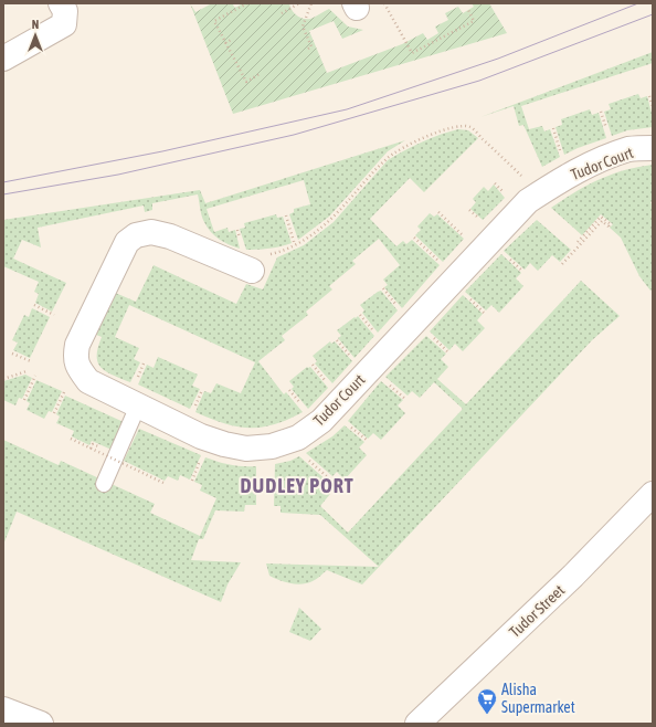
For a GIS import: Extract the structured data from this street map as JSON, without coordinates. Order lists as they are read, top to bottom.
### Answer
{
  "streets": {
    "street": ["Tudor Court", "Tudor Street"]
  },
  "districts": ["DUDLEY PORT"],
  "places": {
    "supermarket": ["Alisha Supermarket"]
  },
  "north": "top"
}
